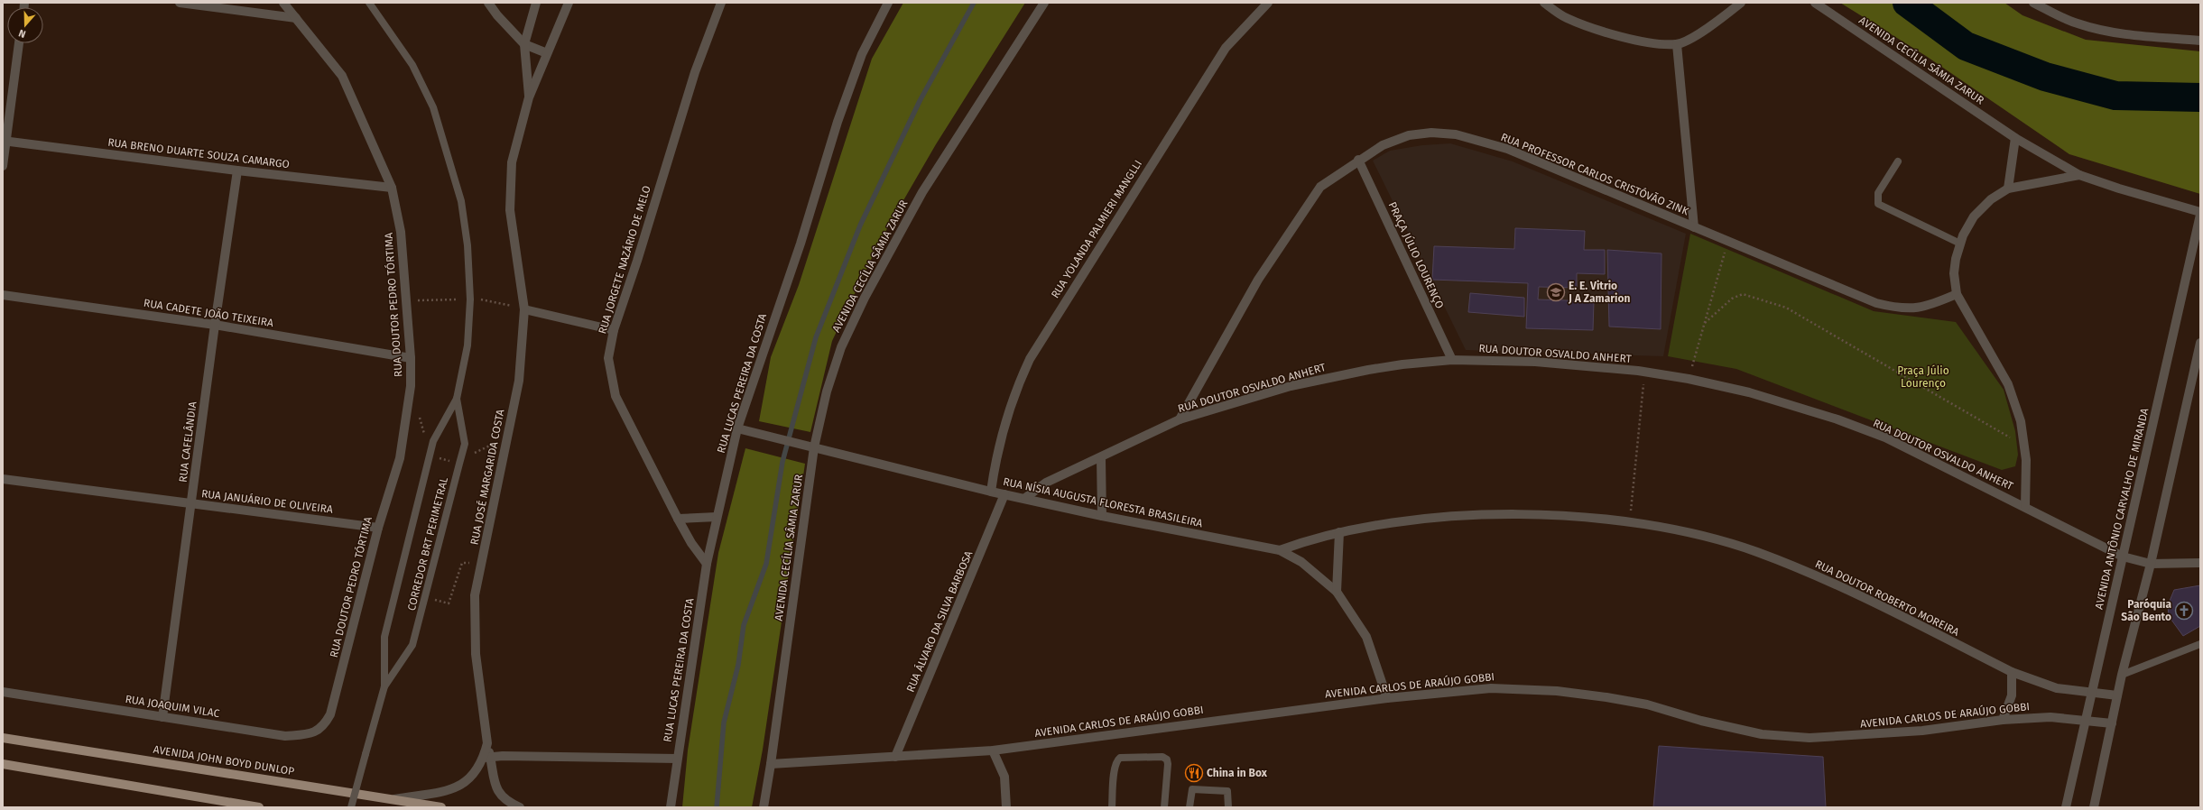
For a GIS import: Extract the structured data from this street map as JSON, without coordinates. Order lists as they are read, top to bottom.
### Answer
{
  "streets": {
    "main road": ["AVENIDA JOHN BOYD DUNLOP"],
    "street": [
      "AVENIDA CECÍLIA SÂMIA ZARUR",
      "RUA BRENO DUARTE SOUZA CAMARGO",
      "RUA PROFESSOR CARLOS CRISTÓVÃO ZINK",
      "RUA YOLANDA PALMIERI MANGLLI",
      "PRAÇA JÚLIO LOURENÇO",
      "RUA JORGETE NAZÁRIO DE MELO",
      "RUA DOUTOR PEDRO TÓRTIMA",
      "RUA CADETE JOÃO TEIXEIRA",
      "RUA DOUTOR OSVALDO ANHERT",
      "RUA LUCAS PEREIRA DA COSTA",
      "RUA CAFELÂNDIA",
      "RUA JOSÉ MARGARIDA COSTA",
      "RUA JANUÁRIO DE OLIVEIRA",
      "RUA NÍSIA AUGUSTA FLORESTA BRASILEIRA",
      "AVENIDA ANTÔNIO CARVALHO DE MIRANDA",
      "RUA DOUTOR ROBERTO MOREIRA",
      "RUA ÁLVARO DA SILVA BARBOSA",
      "AVENIDA CARLOS DE ARAÚJO GOBBI",
      "RUA JOAQUIM VILAC"
    ],
    "lane": ["CORREDOR BRT PERIMETRAL"]
  },
  "crossings": [
    ["AVENIDA CECÍLIA SÂMIA ZARUR", "RUA NÍSIA AUGUSTA FLORESTA BRASILEIRA"],
    ["AVENIDA CECÍLIA SÂMIA ZARUR", "AVENIDA CARLOS DE ARAÚJO GOBBI"],
    ["RUA BRENO DUARTE SOUZA CAMARGO", "RUA DOUTOR PEDRO TÓRTIMA"],
    ["RUA BRENO DUARTE SOUZA CAMARGO", "RUA CAFELÂNDIA"],
    ["RUA PROFESSOR CARLOS CRISTÓVÃO ZINK", "PRAÇA JÚLIO LOURENÇO"],
    ["RUA PROFESSOR CARLOS CRISTÓVÃO ZINK", "RUA DOUTOR OSVALDO ANHERT"],
    ["RUA YOLANDA PALMIERI MANGLLI", "RUA NÍSIA AUGUSTA FLORESTA BRASILEIRA"],
    ["PRAÇA JÚLIO LOURENÇO", "RUA DOUTOR OSVALDO ANHERT"],
    ["RUA JORGETE NAZÁRIO DE MELO", "RUA LUCAS PEREIRA DA COSTA"],
    ["RUA DOUTOR PEDRO TÓRTIMA", "RUA CADETE JOÃO TEIXEIRA"],
    ["RUA DOUTOR PEDRO TÓRTIMA", "RUA JANUÁRIO DE OLIVEIRA"],
    ["RUA DOUTOR PEDRO TÓRTIMA", "RUA JOAQUIM VILAC"],
    ["RUA CADETE JOÃO TEIXEIRA", "RUA CAFELÂNDIA"],
    ["RUA DOUTOR OSVALDO ANHERT", "RUA NÍSIA AUGUSTA FLORESTA BRASILEIRA"],
    ["RUA DOUTOR OSVALDO ANHERT", "AVENIDA ANTÔNIO CARVALHO DE MIRANDA"],
    ["RUA LUCAS PEREIRA DA COSTA", "RUA NÍSIA AUGUSTA FLORESTA BRASILEIRA"],
    ["RUA CAFELÂNDIA", "RUA JANUÁRIO DE OLIVEIRA"],
    ["RUA CAFELÂNDIA", "RUA JOAQUIM VILAC"],
    ["RUA NÍSIA AUGUSTA FLORESTA BRASILEIRA", "RUA DOUTOR ROBERTO MOREIRA"],
    ["RUA NÍSIA AUGUSTA FLORESTA BRASILEIRA", "RUA ÁLVARO DA SILVA BARBOSA"],
    ["RUA NÍSIA AUGUSTA FLORESTA BRASILEIRA", "AVENIDA CARLOS DE ARAÚJO GOBBI"],
    ["AVENIDA ANTÔNIO CARVALHO DE MIRANDA", "RUA DOUTOR ROBERTO MOREIRA"],
    ["AVENIDA ANTÔNIO CARVALHO DE MIRANDA", "AVENIDA CARLOS DE ARAÚJO GOBBI"],
    ["RUA ÁLVARO DA SILVA BARBOSA", "AVENIDA CARLOS DE ARAÚJO GOBBI"]
  ],
  "parks": ["Praça Júlio Lourenço"],
  "places": {
    "school or university": ["E. E. Vitrio J A Zamarion"],
    "church": ["Paróquia São Bento"],
    "restaurant": ["China in Box"]
  },
  "north": "bottom"
}
